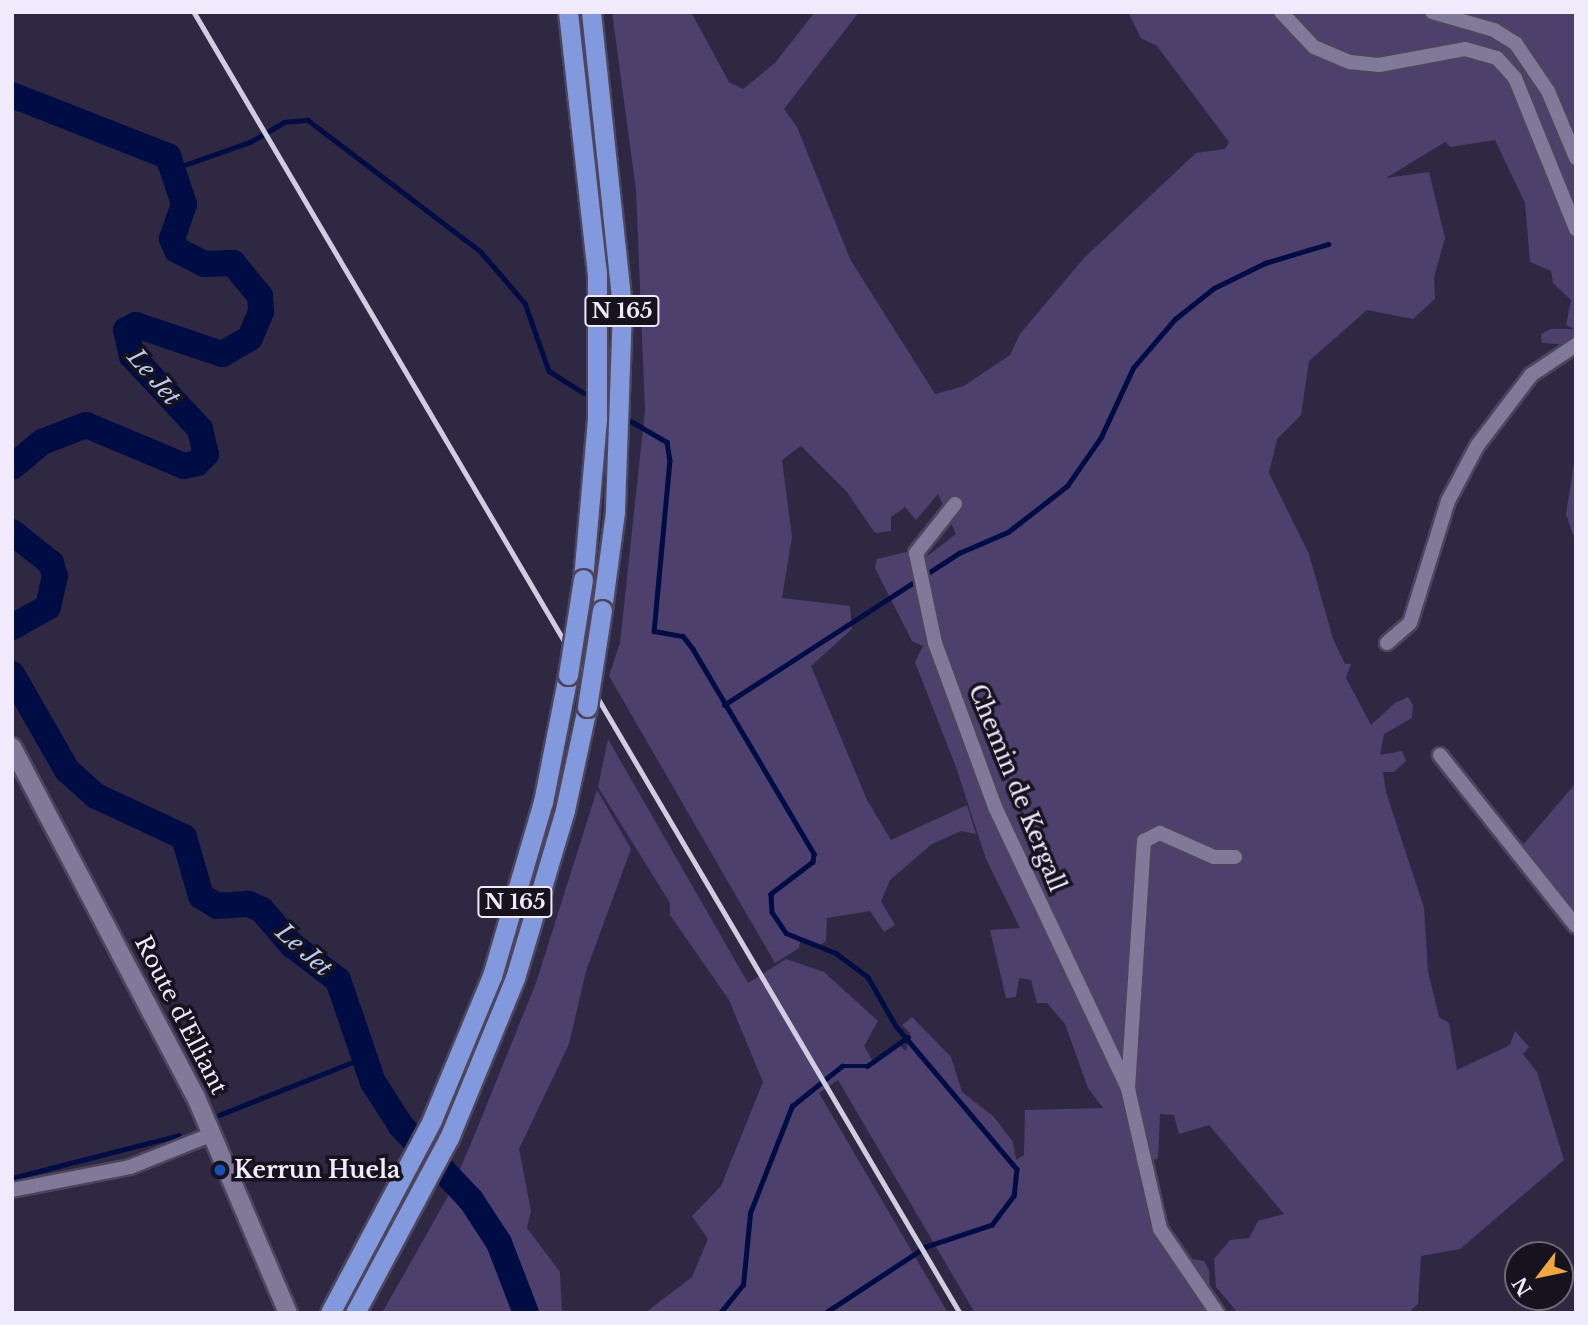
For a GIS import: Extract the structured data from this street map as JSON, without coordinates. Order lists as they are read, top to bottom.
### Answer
{
  "streets": {
    "highway": ["N 165"],
    "street": ["Chemin de Kergall", "Route d'Elliant"]
  },
  "water": ["Le Jet"],
  "places": ["Kerrun Huela"],
  "north": "bottom left"
}
